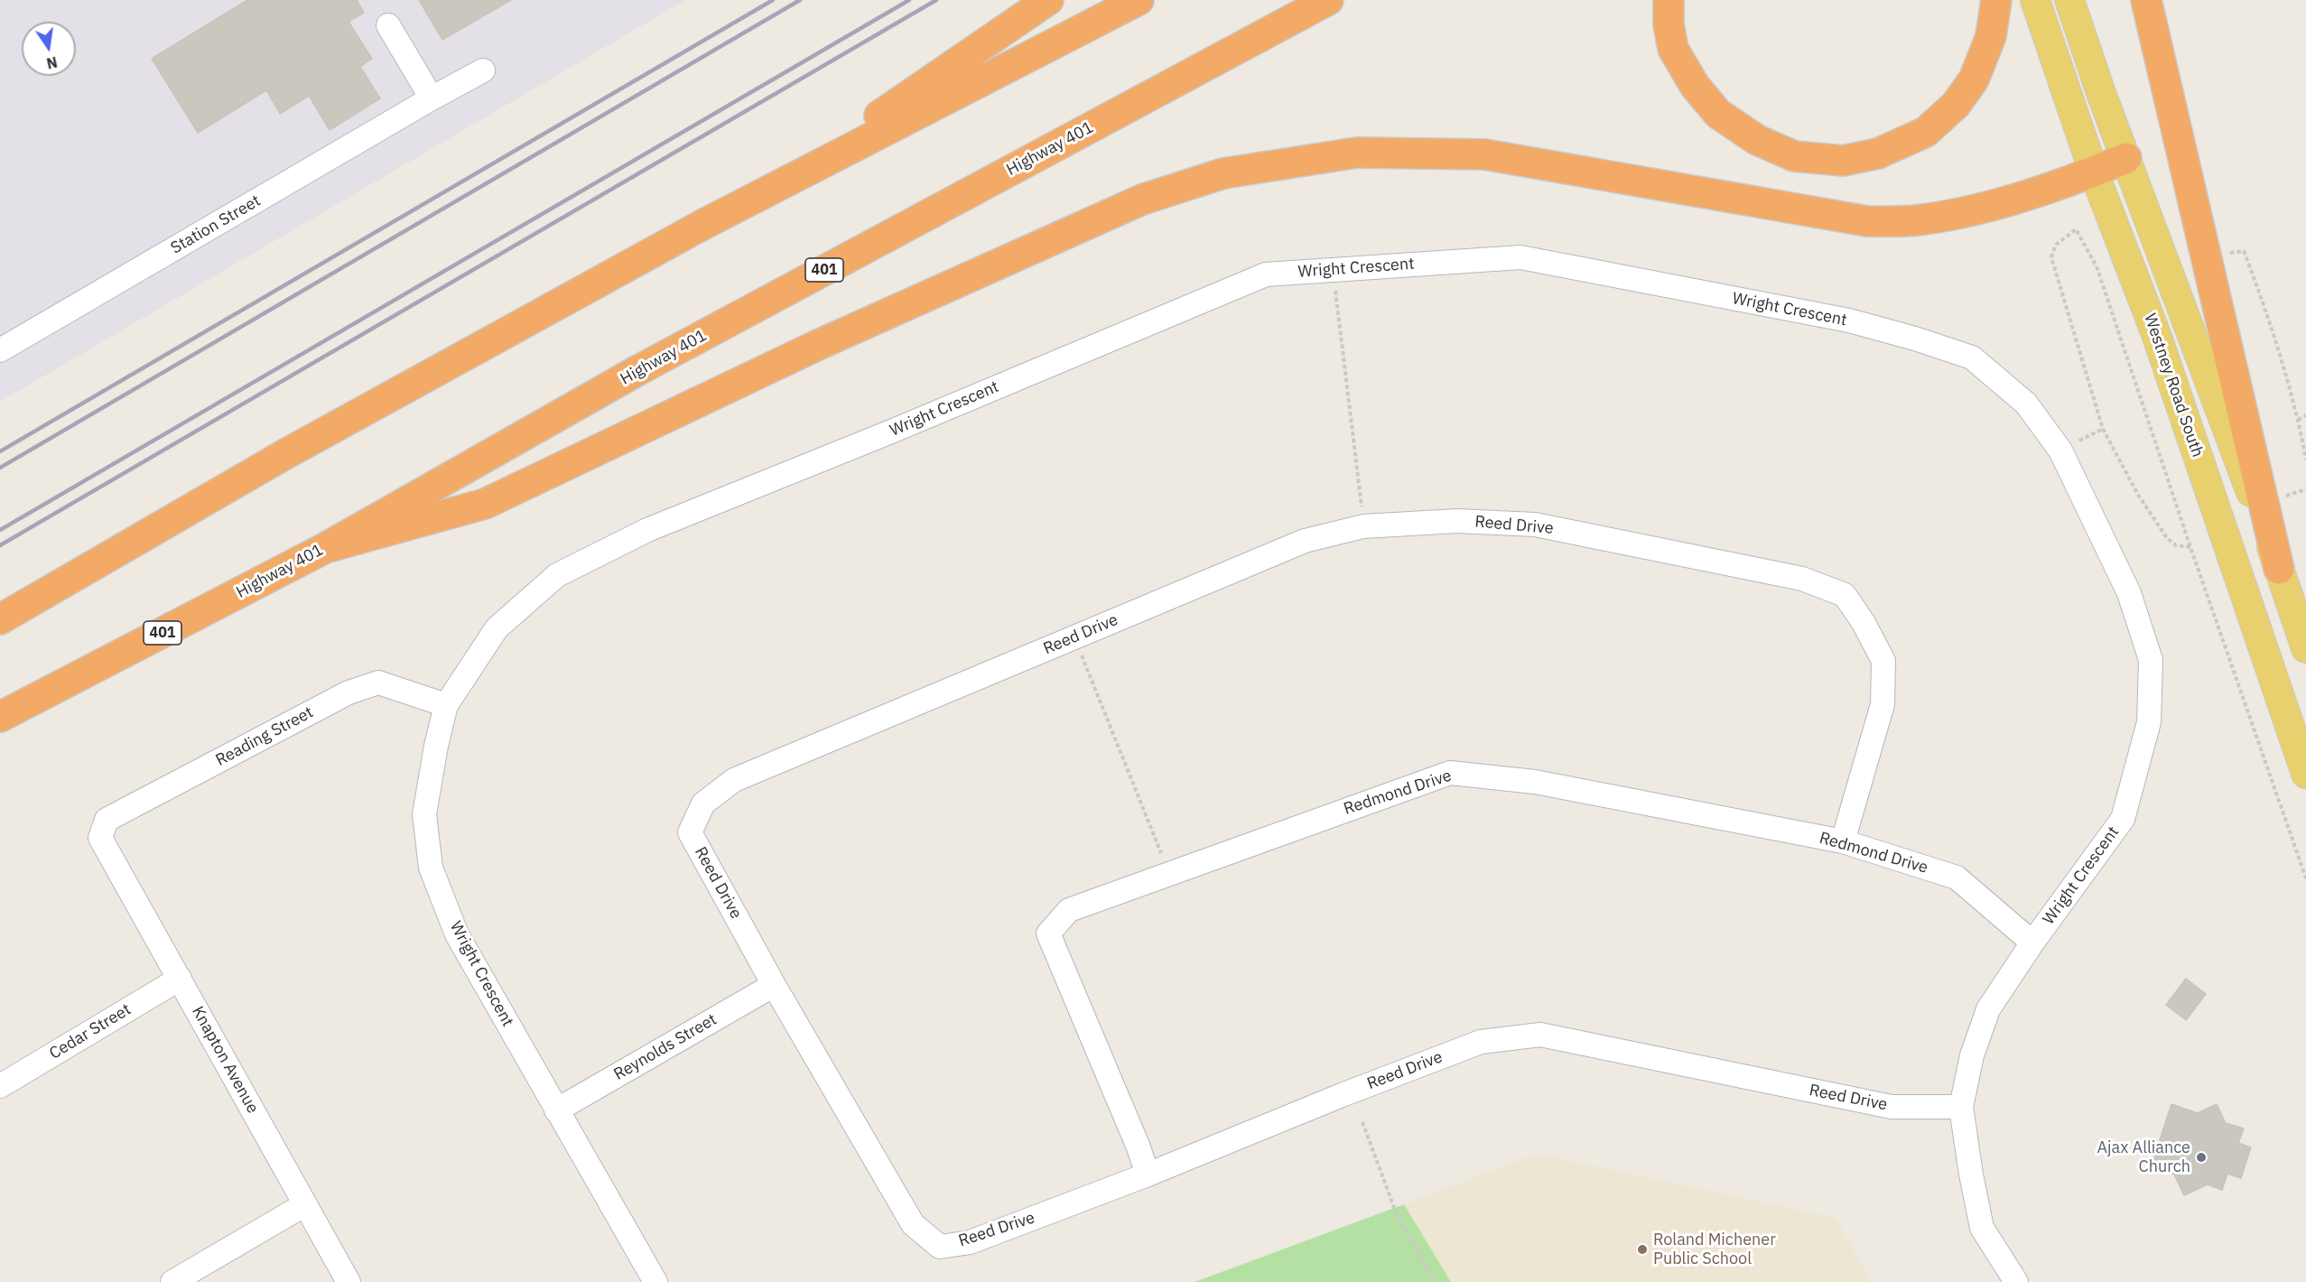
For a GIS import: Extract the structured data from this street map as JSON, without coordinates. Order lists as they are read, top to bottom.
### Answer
{
  "streets": {
    "highway": ["Highway 401", "401"],
    "main road": ["Westney Road South"],
    "street": [
      "Station Street",
      "Wright Crescent",
      "Reed Drive",
      "Reading Street",
      "Redmond Drive",
      "Cedar Street",
      "Reynolds Street",
      "Knapton Avenue"
    ]
  },
  "crossings": [
    ["Wright Crescent", "Reed Drive"],
    ["Wright Crescent", "Reading Street"],
    ["Wright Crescent", "Redmond Drive"],
    ["Wright Crescent", "Reynolds Street"],
    ["Reed Drive", "Redmond Drive"],
    ["Reed Drive", "Reynolds Street"],
    ["Reading Street", "Knapton Avenue"],
    ["Cedar Street", "Knapton Avenue"]
  ],
  "places": ["Ajax Alliance Church", "Roland Michener Public School"],
  "north": "bottom"
}
